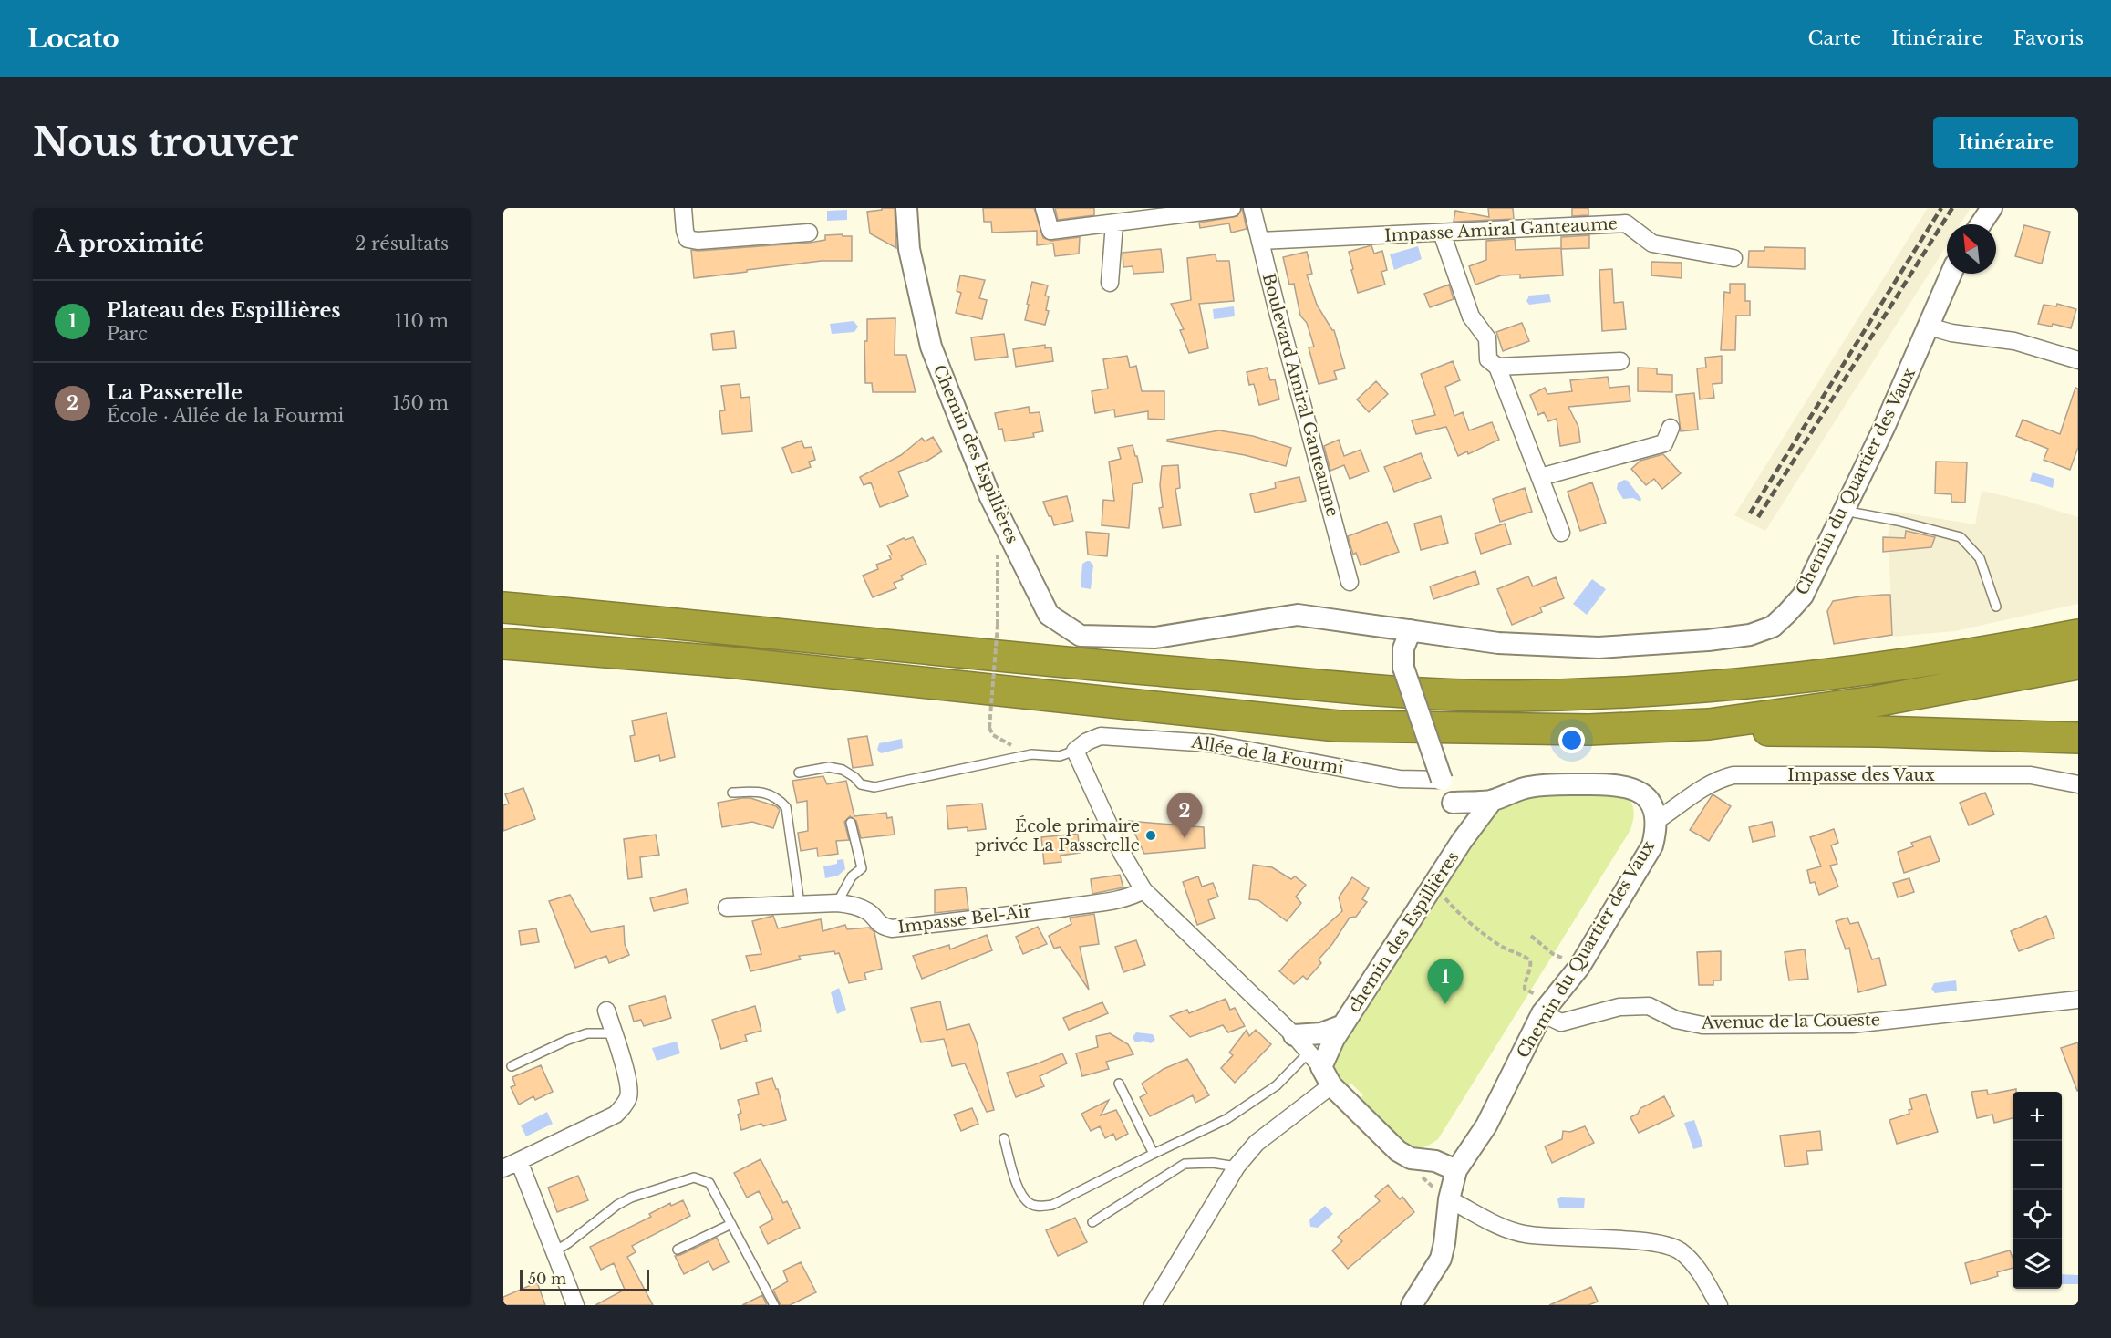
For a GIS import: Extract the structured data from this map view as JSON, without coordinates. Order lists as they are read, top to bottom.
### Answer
{
  "streets": {
    "street": [
      "Impasse Amiral Ganteaume",
      "Boulevard Amiral Ganteaume",
      "Chemin des Espillières",
      "Chemin du Quartier des Vaux",
      "Allée de la Fourmi",
      "Impasse des Vaux",
      "Impasse Bel-Air",
      "chemin des Espillières",
      "Avenue de la Coueste"
    ]
  },
  "crossings": [
    ["Impasse Amiral Ganteaume", "Boulevard Amiral Ganteaume"],
    ["Chemin des Espillières", "Chemin du Quartier des Vaux"],
    ["Chemin du Quartier des Vaux", "Impasse des Vaux"],
    ["Chemin du Quartier des Vaux", "chemin des Espillières"],
    ["Chemin du Quartier des Vaux", "Avenue de la Coueste"]
  ],
  "places": ["École primaire privée La Passerelle"],
  "scale_bar": "50 m",
  "north": "top left",
  "page": {
    "header": "Locato",
    "nav": ["Carte", "Itinéraire", "Favoris"],
    "buttons": "Itinéraire",
    "title": "Nous trouver",
    "heading": ["À proximité", "2 résultats"],
    "list": [
      {
        "mark": "1",
        "name": "Plateau des Espillières",
        "note": "Parc",
        "value": "110 m"
      },
      {
        "mark": "2",
        "name": "La Passerelle",
        "note": "École · Allée de la Fourmi",
        "value": "150 m"
      }
    ],
    "pins": ["2", "1"],
    "map_buttons": ["+", "−"],
    "scale": "50 m"
  }
}
